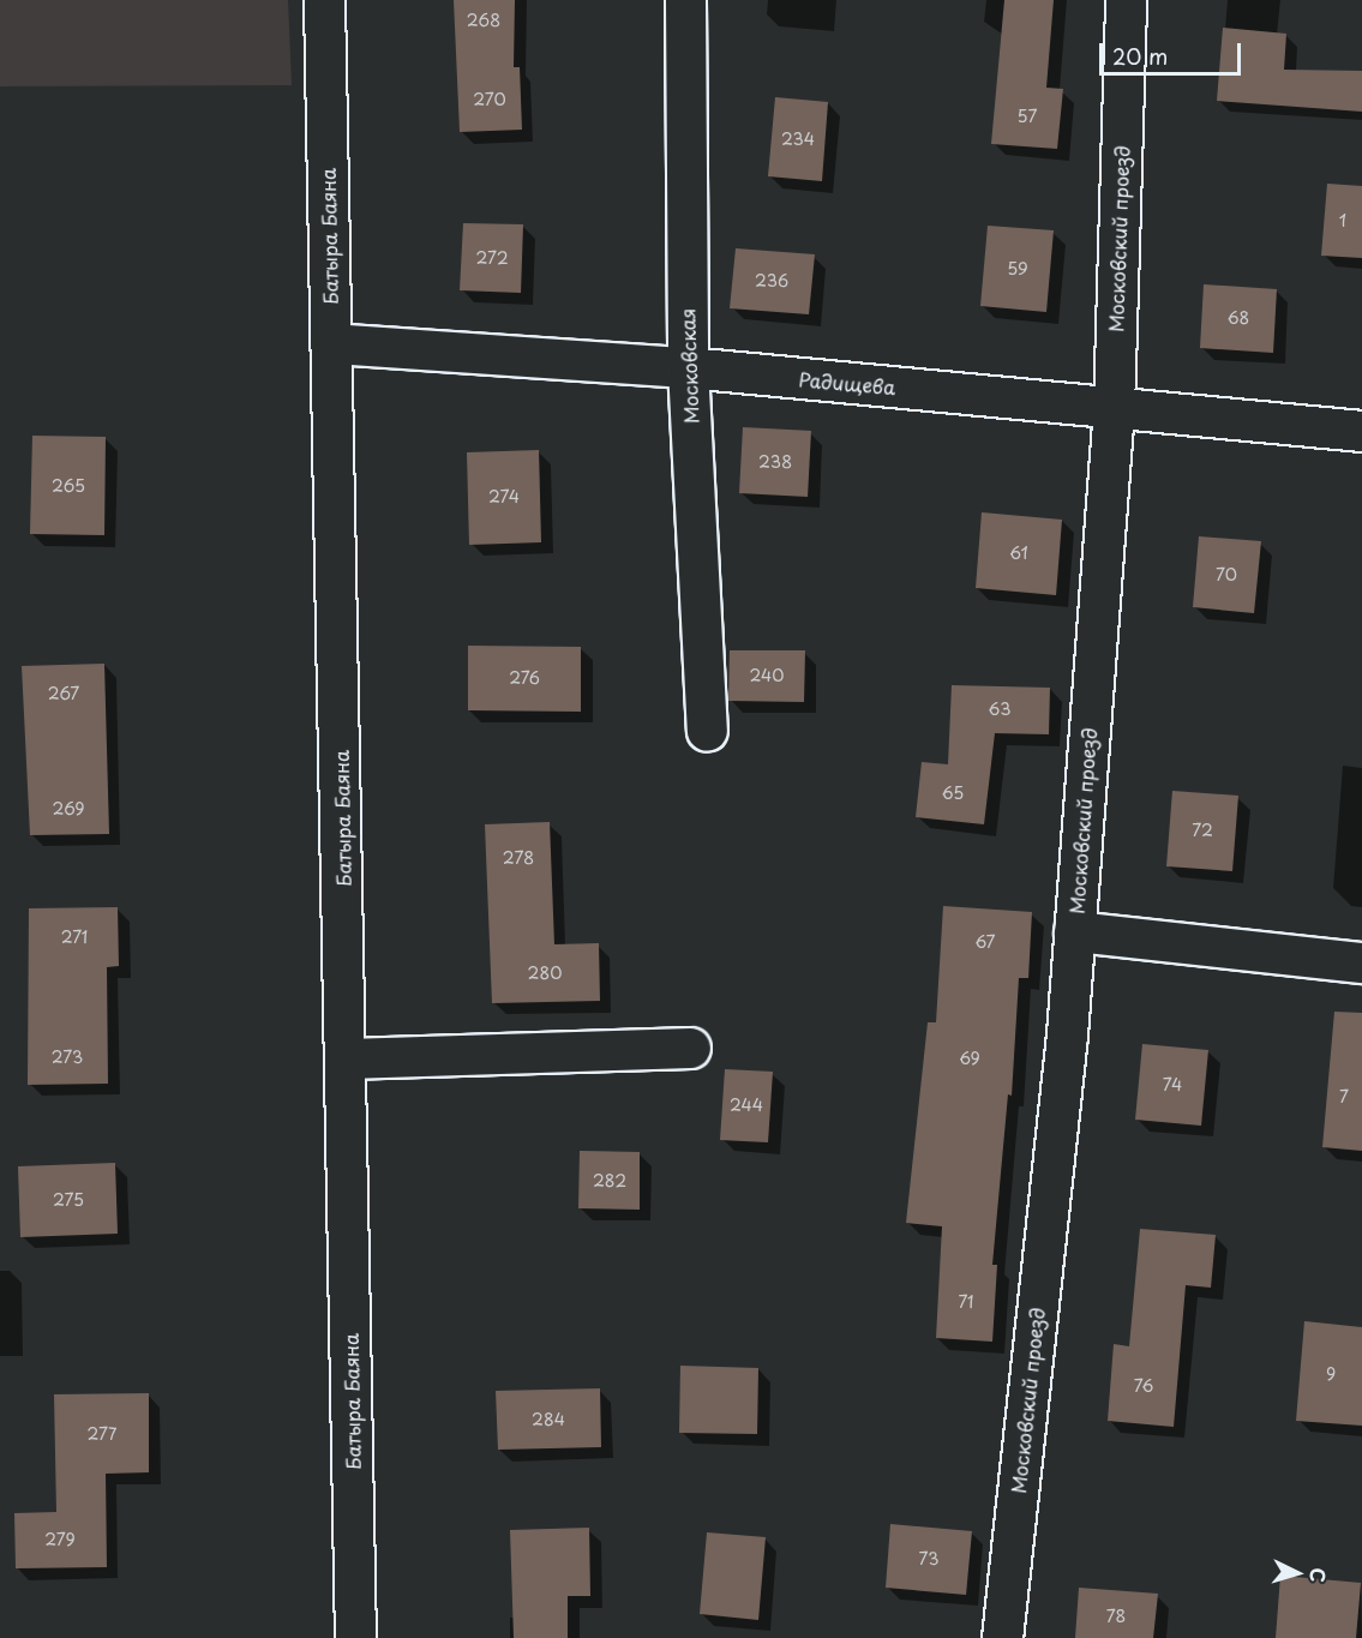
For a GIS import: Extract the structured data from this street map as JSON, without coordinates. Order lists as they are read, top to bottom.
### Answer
{
  "streets": {
    "street": [
      "Батыра Баяна",
      "Московский проезд",
      "Московская",
      "Радищева"
    ]
  },
  "crossings": [
    ["Батыра Баяна", "Радищева"],
    ["Московский проезд", "Радищева"],
    ["Московская", "Радищева"]
  ],
  "house_numbers": [
    "268",
    "270",
    "57",
    "234",
    "1",
    "272",
    "59",
    "236",
    "68",
    "238",
    "265",
    "274",
    "61",
    "70",
    "240",
    "276",
    "267",
    "63",
    "65",
    "269",
    "72",
    "278",
    "271",
    "67",
    "280",
    "273",
    "69",
    "74",
    "7",
    "244",
    "282",
    "275",
    "71",
    "9",
    "76",
    "284",
    "277",
    "279",
    "73",
    "78"
  ],
  "scale_bar": "20 m",
  "north": "right"
}
